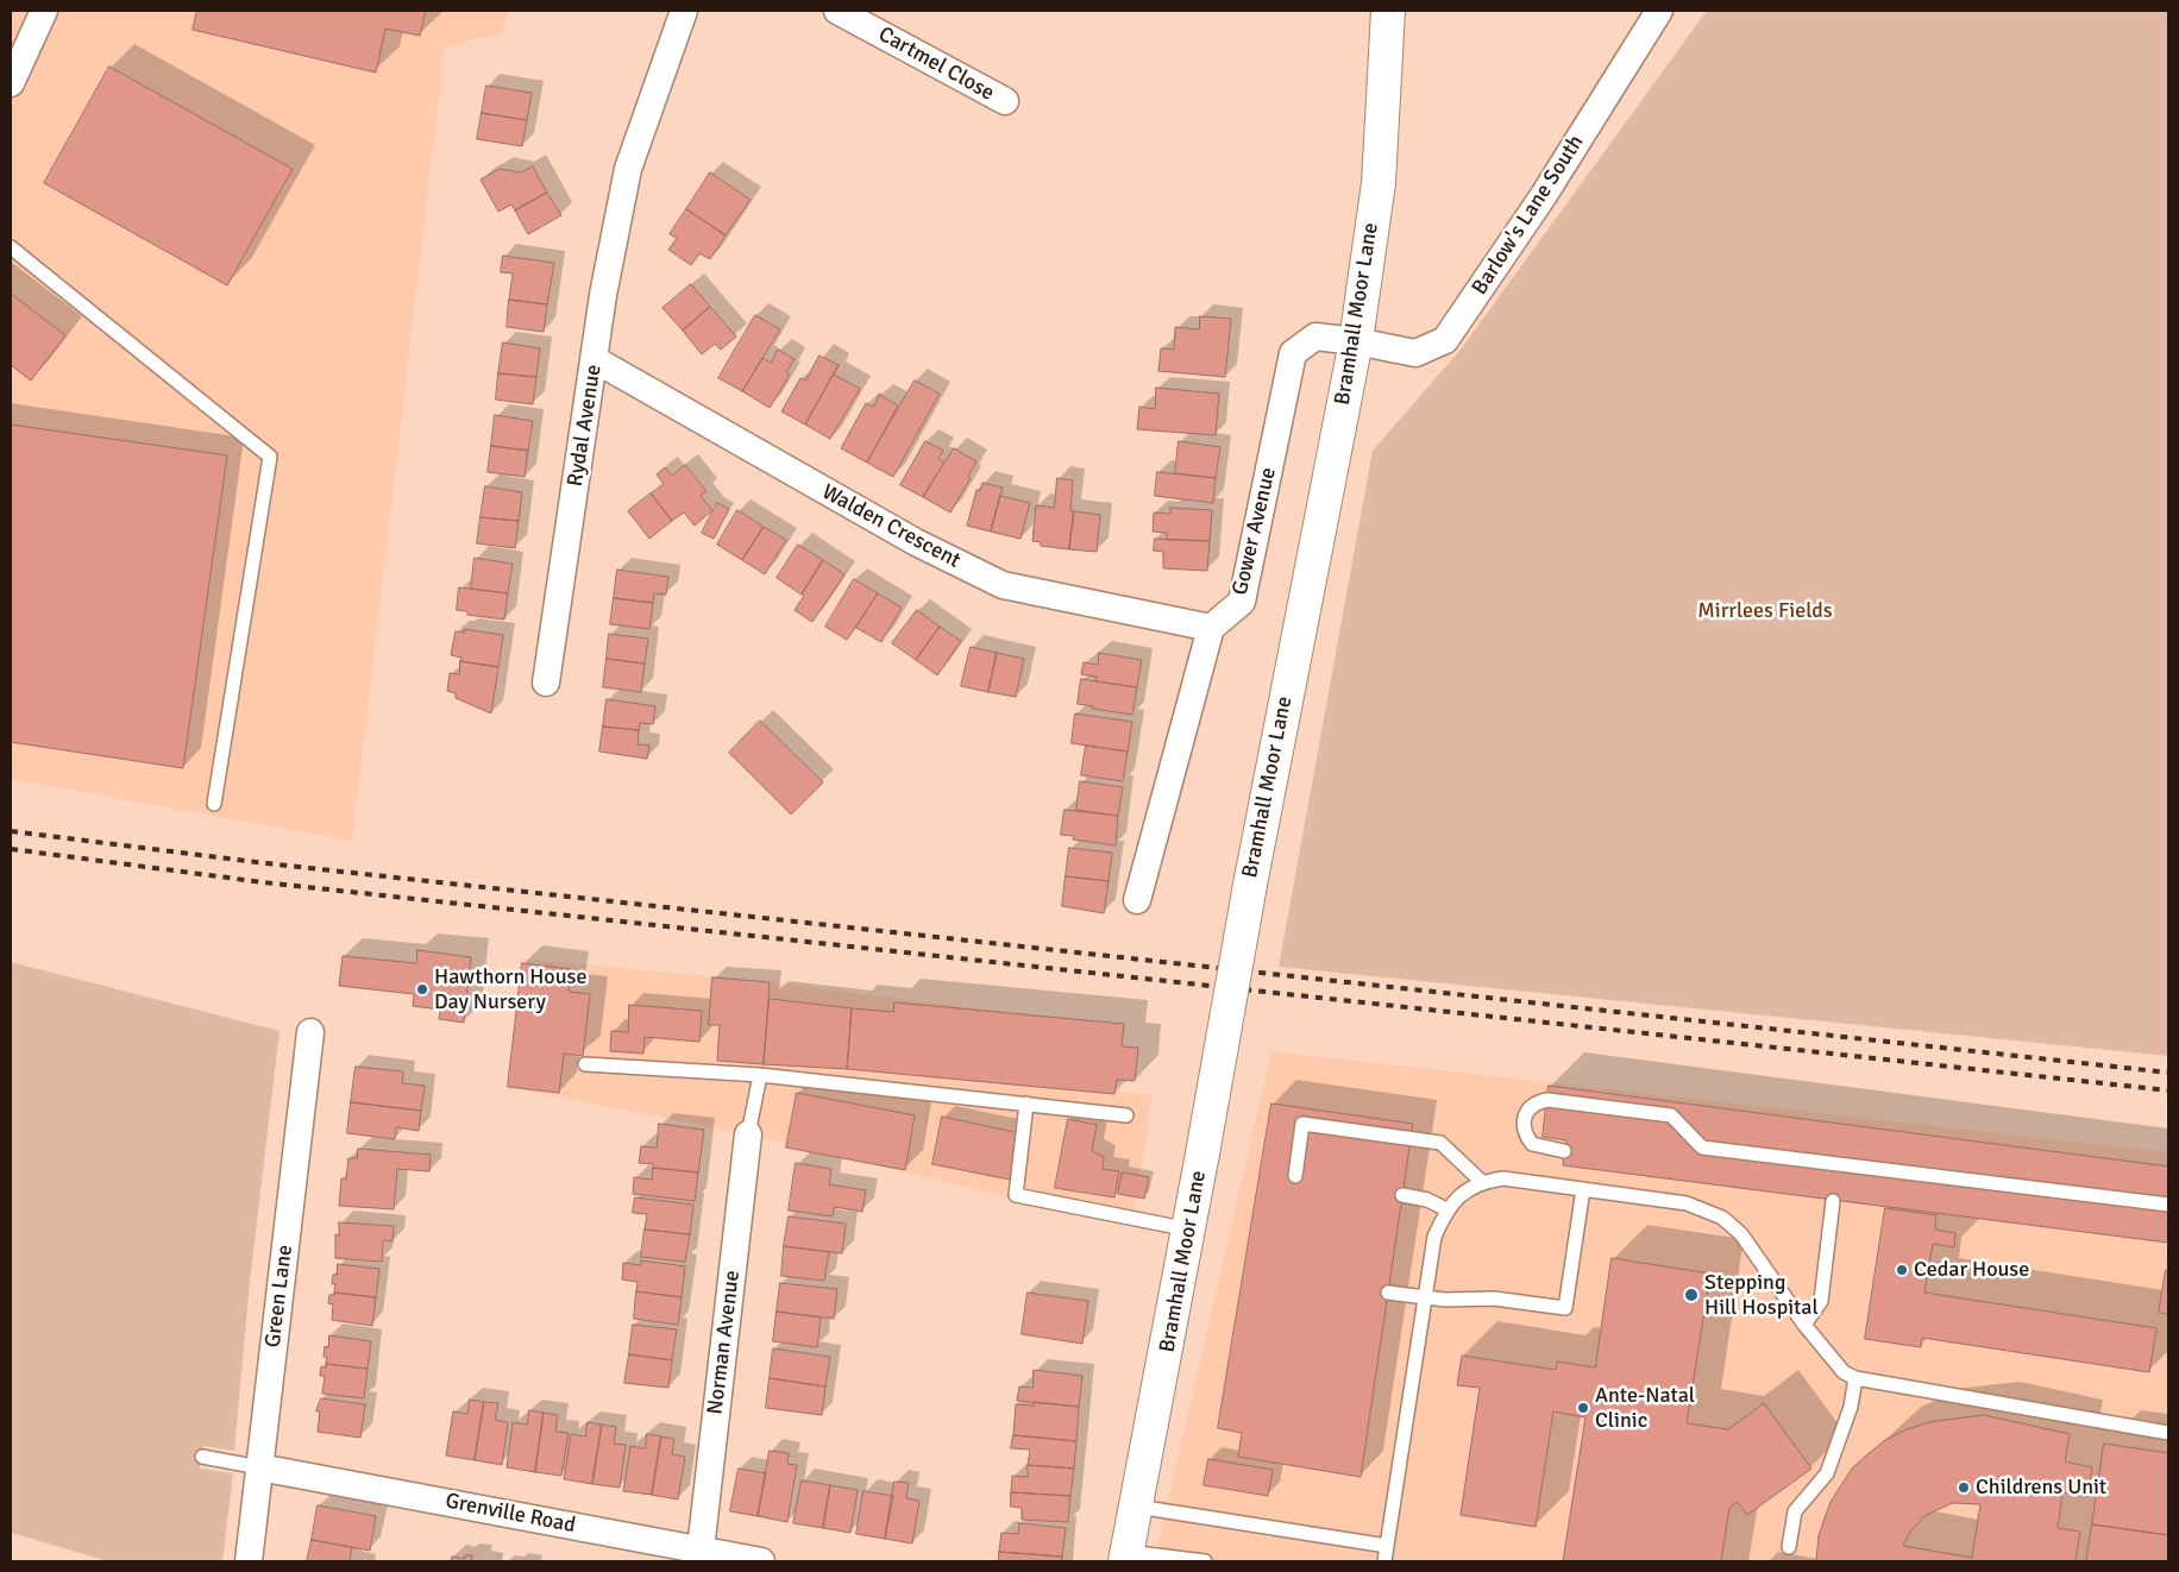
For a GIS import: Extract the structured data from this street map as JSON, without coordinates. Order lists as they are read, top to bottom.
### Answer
{
  "streets": {
    "street": [
      "Cartmel Close",
      "Barlow's Lane South",
      "Bramhall Moor Lane",
      "Rydal Avenue",
      "Walden Crescent",
      "Gower Avenue",
      "Green Lane",
      "Norman Avenue",
      "Grenville Road"
    ]
  },
  "crossings": [
    ["Barlow's Lane South", "Bramhall Moor Lane"],
    ["Barlow's Lane South", "Gower Avenue"],
    ["Bramhall Moor Lane", "Gower Avenue"],
    ["Rydal Avenue", "Walden Crescent"],
    ["Walden Crescent", "Gower Avenue"],
    ["Green Lane", "Grenville Road"],
    ["Norman Avenue", "Grenville Road"]
  ],
  "parks": ["Mirrlees Fields"],
  "places": [
    "Hawthorn House Day Nursery",
    "Cedar House",
    "Stepping Hill Hospital",
    "Ante-Natal Clinic",
    "Childrens Unit"
  ]
}
